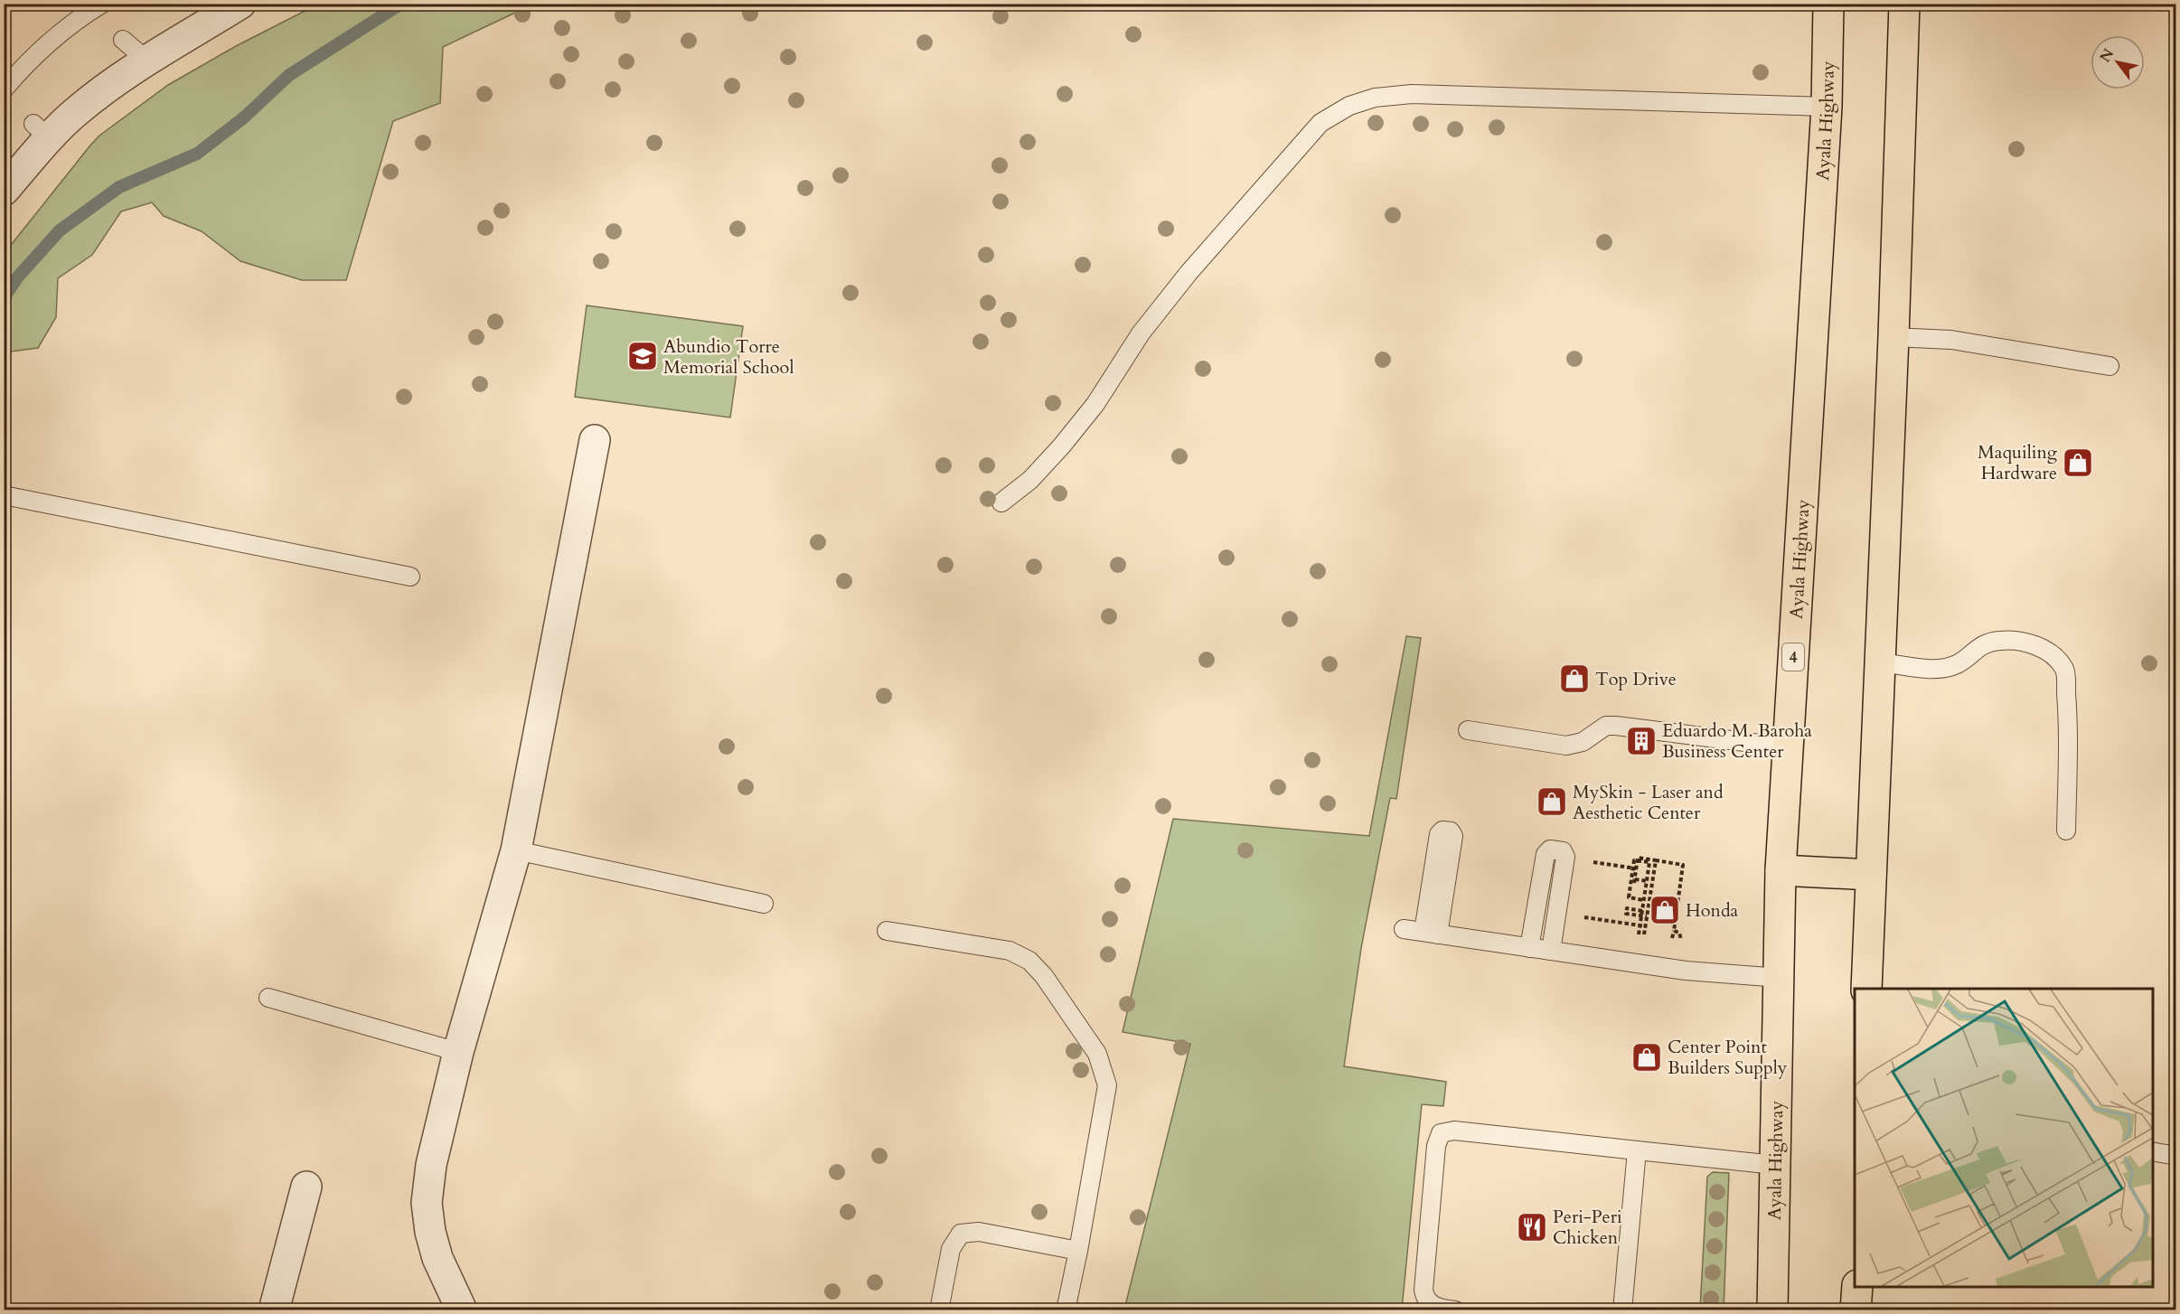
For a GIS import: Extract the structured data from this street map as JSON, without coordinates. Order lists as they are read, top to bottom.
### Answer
{
  "streets": {
    "highway": ["Ayala Highway", "4"]
  },
  "places": {
    "school or university": ["Abundio Torre Memorial School"],
    "shop": [
      "Maquiling Hardware",
      "Top Drive",
      "MySkin - Laser and Aesthetic Center",
      "Honda",
      "Center Point Builders Supply"
    ],
    "building": ["Eduardo M. Baroha Business Center"],
    "restaurant": ["Peri-Peri Chicken"]
  },
  "north": "top left"
}
